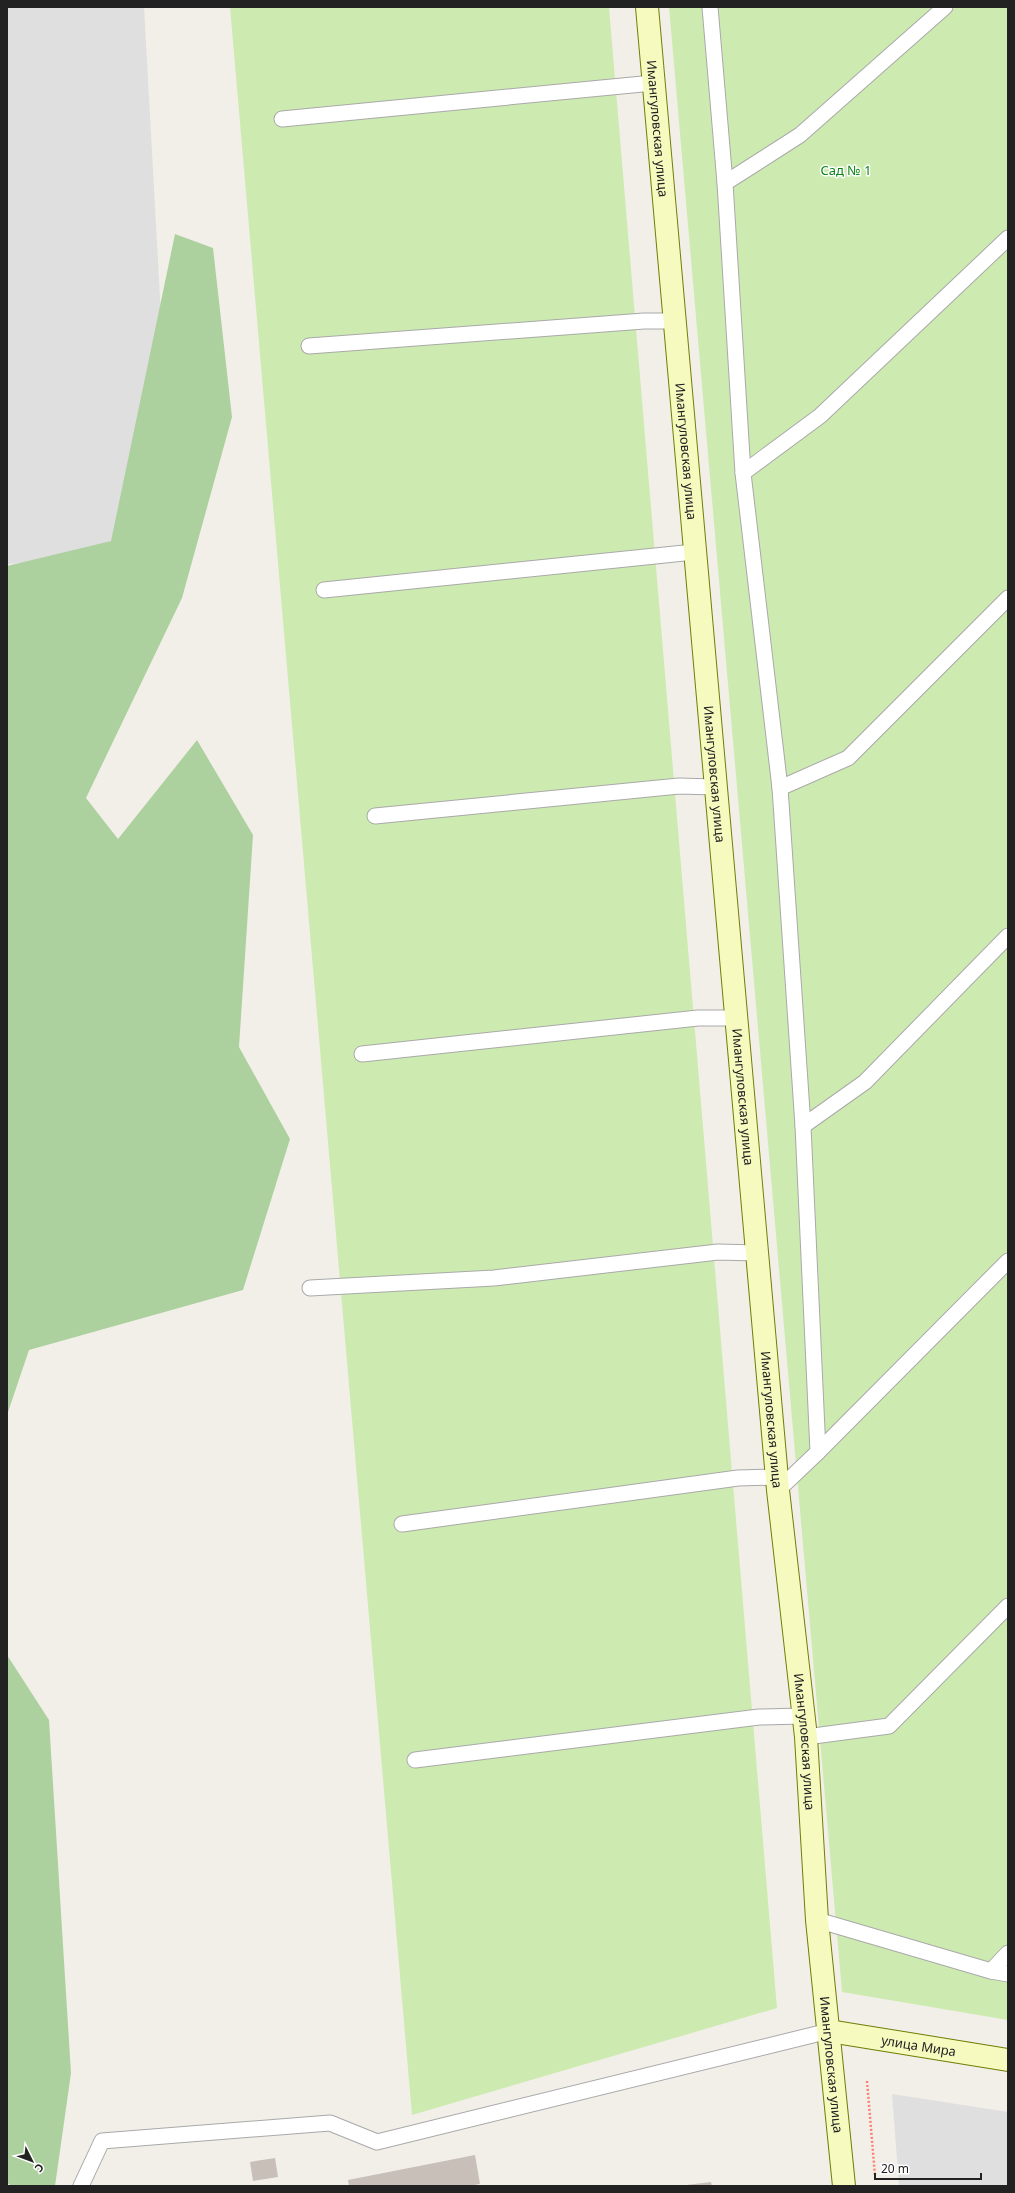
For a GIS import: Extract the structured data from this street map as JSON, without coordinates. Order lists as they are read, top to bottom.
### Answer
{
  "streets": {
    "street": ["Имангуловская улица", "улица Мира"]
  },
  "crossings": [
    ["Имангуловская улица", "улица Мира"]
  ],
  "parks": ["Сад № 1"],
  "scale_bar": "20 m",
  "north": "bottom right"
}
